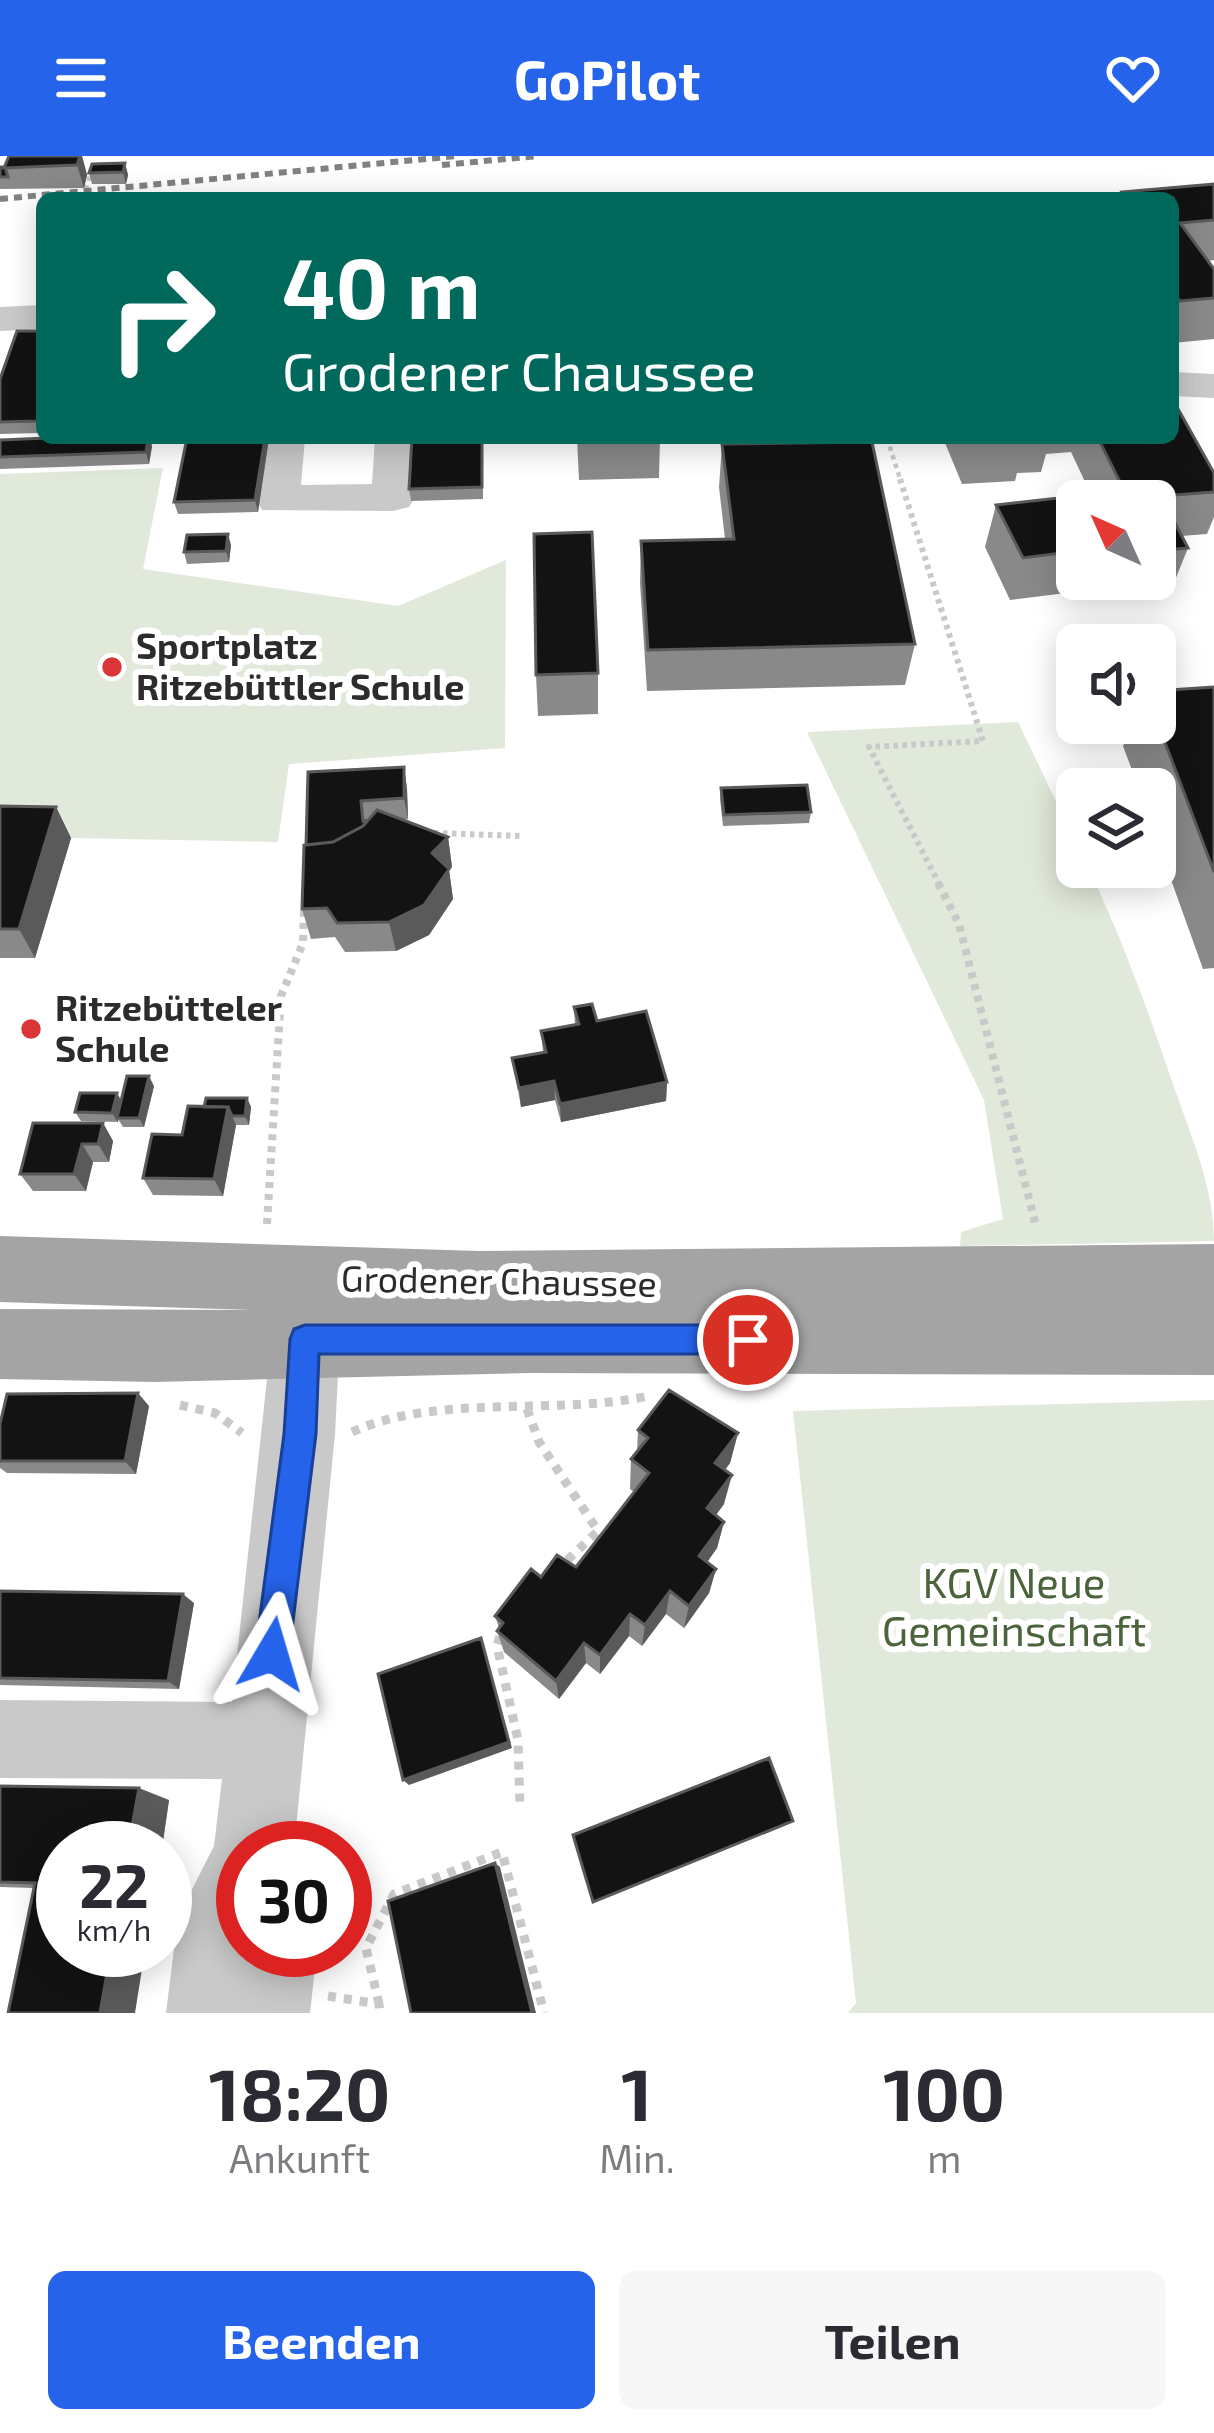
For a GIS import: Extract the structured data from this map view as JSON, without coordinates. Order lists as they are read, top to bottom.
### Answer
{
  "streets": {
    "main road": ["Grodener Chaussee"]
  },
  "parks": ["KGV Neue Gemeinschaft"],
  "places": ["Sportplatz Ritzebüttler Schule", "Ritzebütteler Schule"],
  "north": "top left",
  "page": {
    "header": "GoPilot",
    "turn": ["40 m", "Grodener Chaussee"],
    "speed": "22 km/h",
    "limit": "30",
    "eta": [
      "18:20",
      "Ankunft",
      "1",
      "Min.",
      "100",
      "m"
    ],
    "buttons": ["Beenden", "Teilen"]
  }
}
